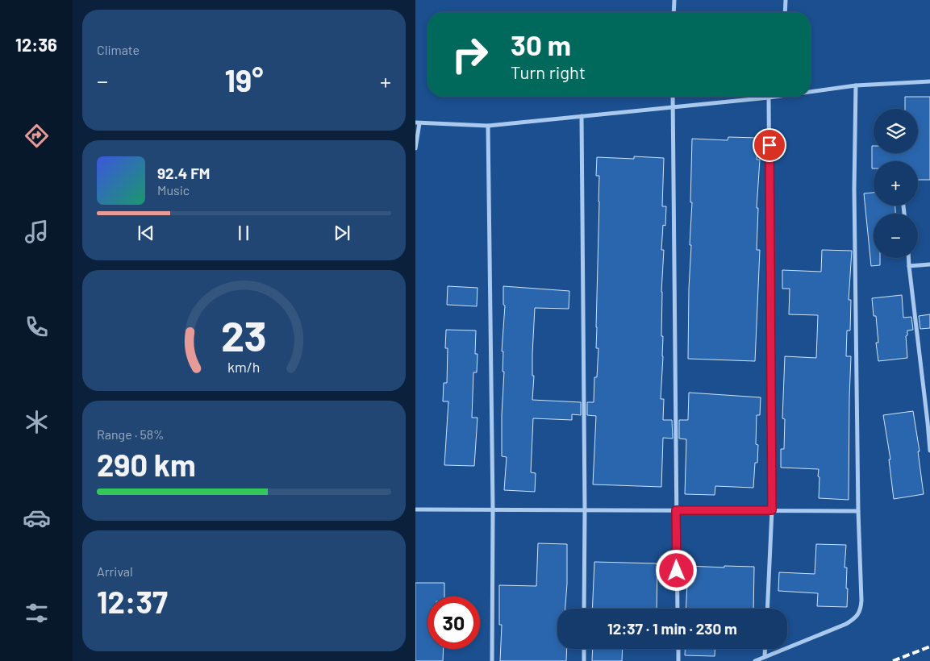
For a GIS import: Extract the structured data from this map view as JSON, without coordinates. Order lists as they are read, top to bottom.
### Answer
{
  "page": {
    "tabs": "12:36",
    "tile": [
      "Climate",
      ["Range · 58%", "290 km"],
      ["Arrival", "12:37"]
    ],
    "turn": ["30 m", "Turn right"],
    "heat": ["−", "19°", "+"],
    "map_buttons": ["+", "−"],
    "song": ["92.4 FM", "Music"],
    "limit": "30",
    "trip": "12:37 · 1 min · 230 m",
    "gauge": ["23", "km/h"]
  }
}
